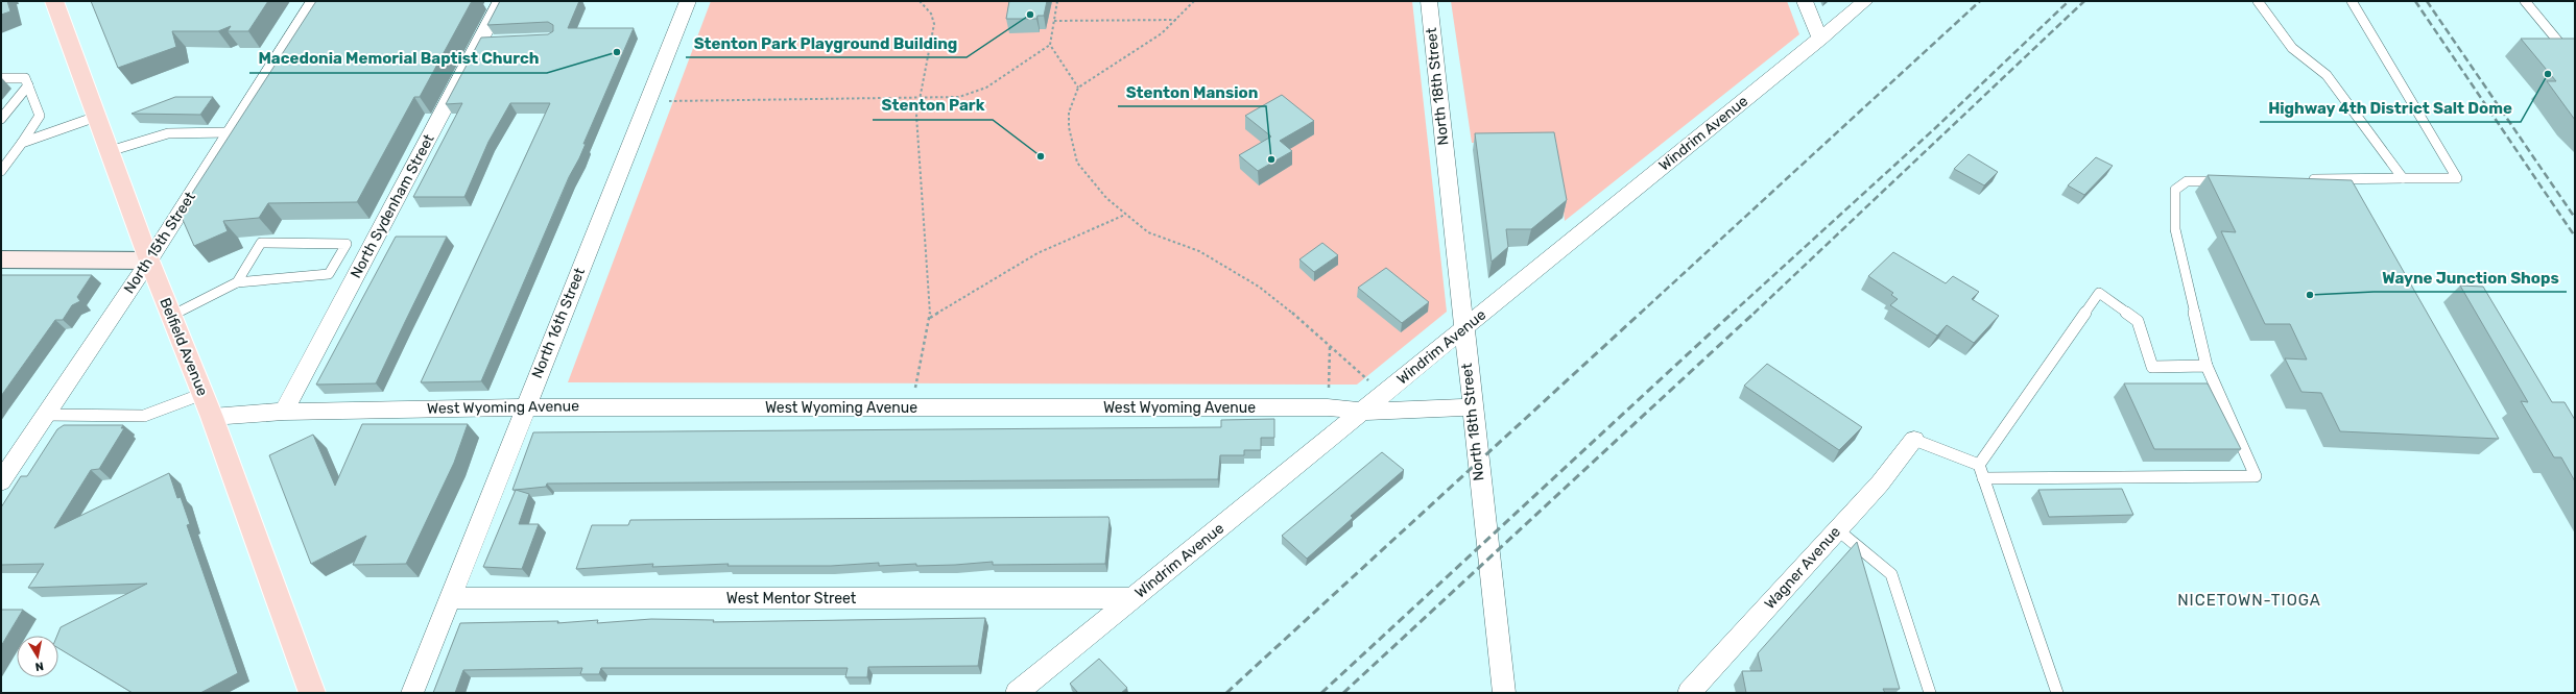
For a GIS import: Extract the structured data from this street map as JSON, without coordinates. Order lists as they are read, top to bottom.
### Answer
{
  "streets": {
    "main road": ["Belfield Avenue"],
    "street": [
      "North 18th Street",
      "Windrim Avenue",
      "North Sydenham Street",
      "North 15th Street",
      "North 16th Street",
      "West Wyoming Avenue",
      "Wagner Avenue",
      "West Mentor Street"
    ]
  },
  "crossings": [
    ["North 18th Street", "Windrim Avenue"],
    ["North 18th Street", "West Wyoming Avenue"],
    ["Windrim Avenue", "West Wyoming Avenue"],
    ["Windrim Avenue", "West Mentor Street"],
    ["North Sydenham Street", "West Wyoming Avenue"],
    ["North 15th Street", "Belfield Avenue"],
    ["North 16th Street", "West Wyoming Avenue"],
    ["North 16th Street", "West Mentor Street"],
    ["Belfield Avenue", "West Wyoming Avenue"]
  ],
  "districts": ["NICETOWN-TIOGA"],
  "places": [
    "Stenton Park Playground Building",
    "Macedonia Memorial Baptist Church",
    "Highway 4th District Salt Dome",
    "Stenton Park",
    "Stenton Mansion",
    "Wayne Junction Shops"
  ],
  "north": "bottom"
}
